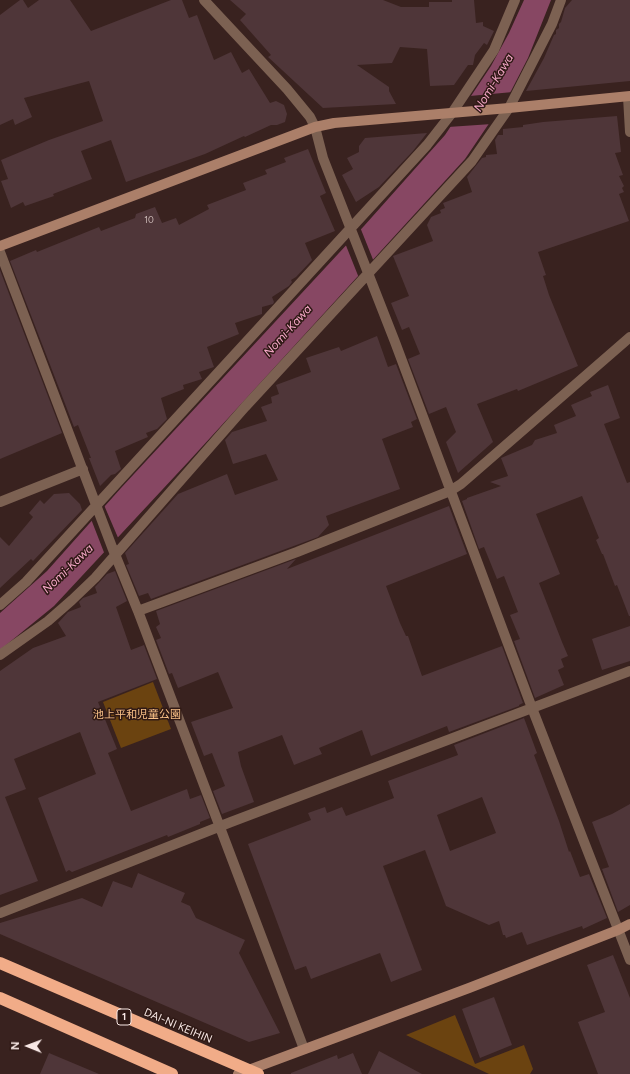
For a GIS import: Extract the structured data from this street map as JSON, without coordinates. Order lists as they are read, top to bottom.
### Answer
{
  "streets": {
    "highway": ["1", "DAI-NI KEIHIN"]
  },
  "water": ["Nomi-Kawa"],
  "parks": ["池上平和児童公園"],
  "house_numbers": ["10"],
  "north": "left"
}
